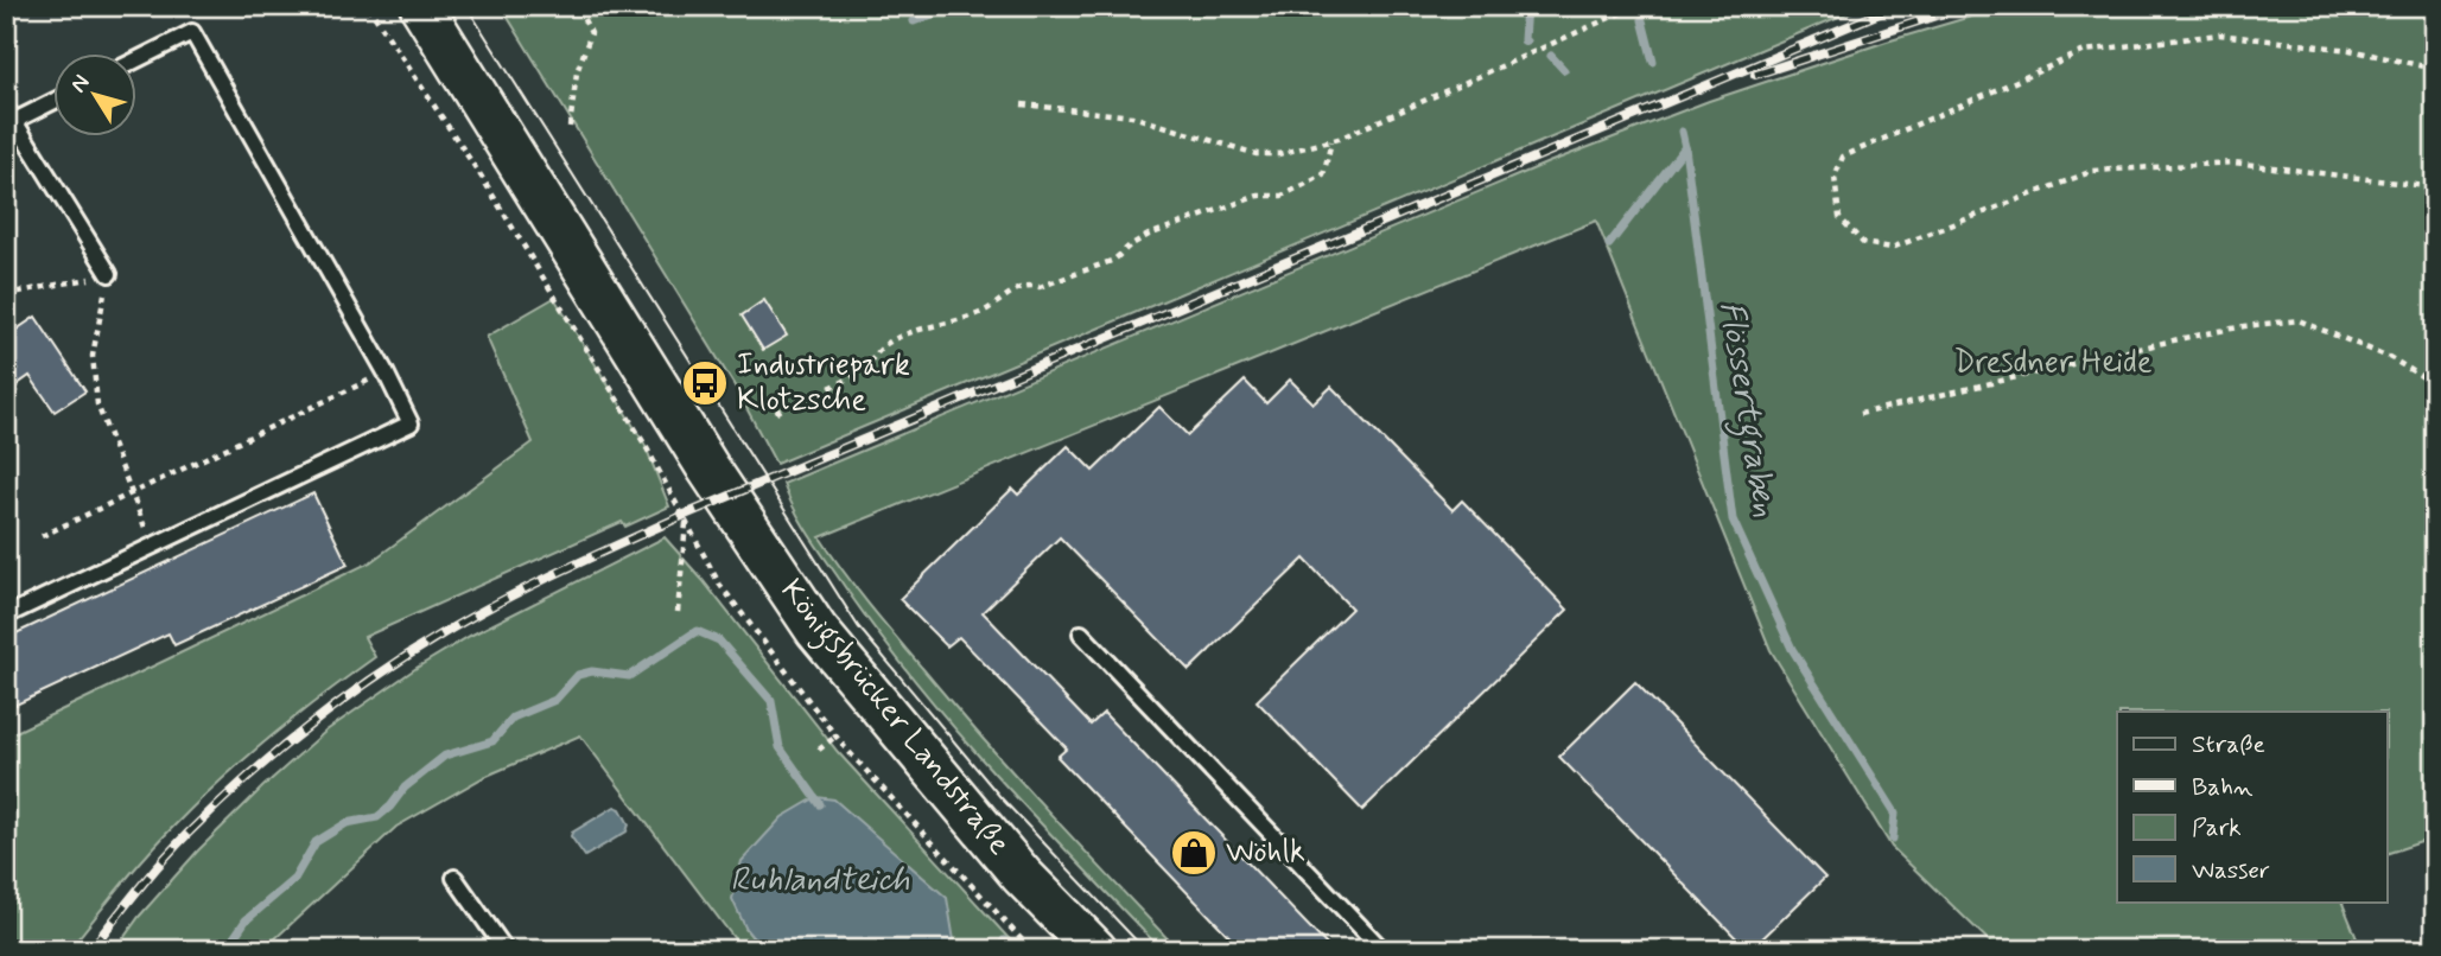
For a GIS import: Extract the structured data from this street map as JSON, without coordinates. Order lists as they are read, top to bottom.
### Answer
{
  "streets": {
    "main road": ["Königsbrücker Landstraße"]
  },
  "water": ["Flössertgraben", "Ruhlandteich"],
  "parks": ["Dresdner Heide"],
  "places": {
    "bus stop": ["Industriepark Klotzsche"],
    "shop": ["Wöhlk"]
  },
  "legend": [
    "Straße",
    "Bahn",
    "Park",
    "Wasser"
  ],
  "north": "top left"
}
